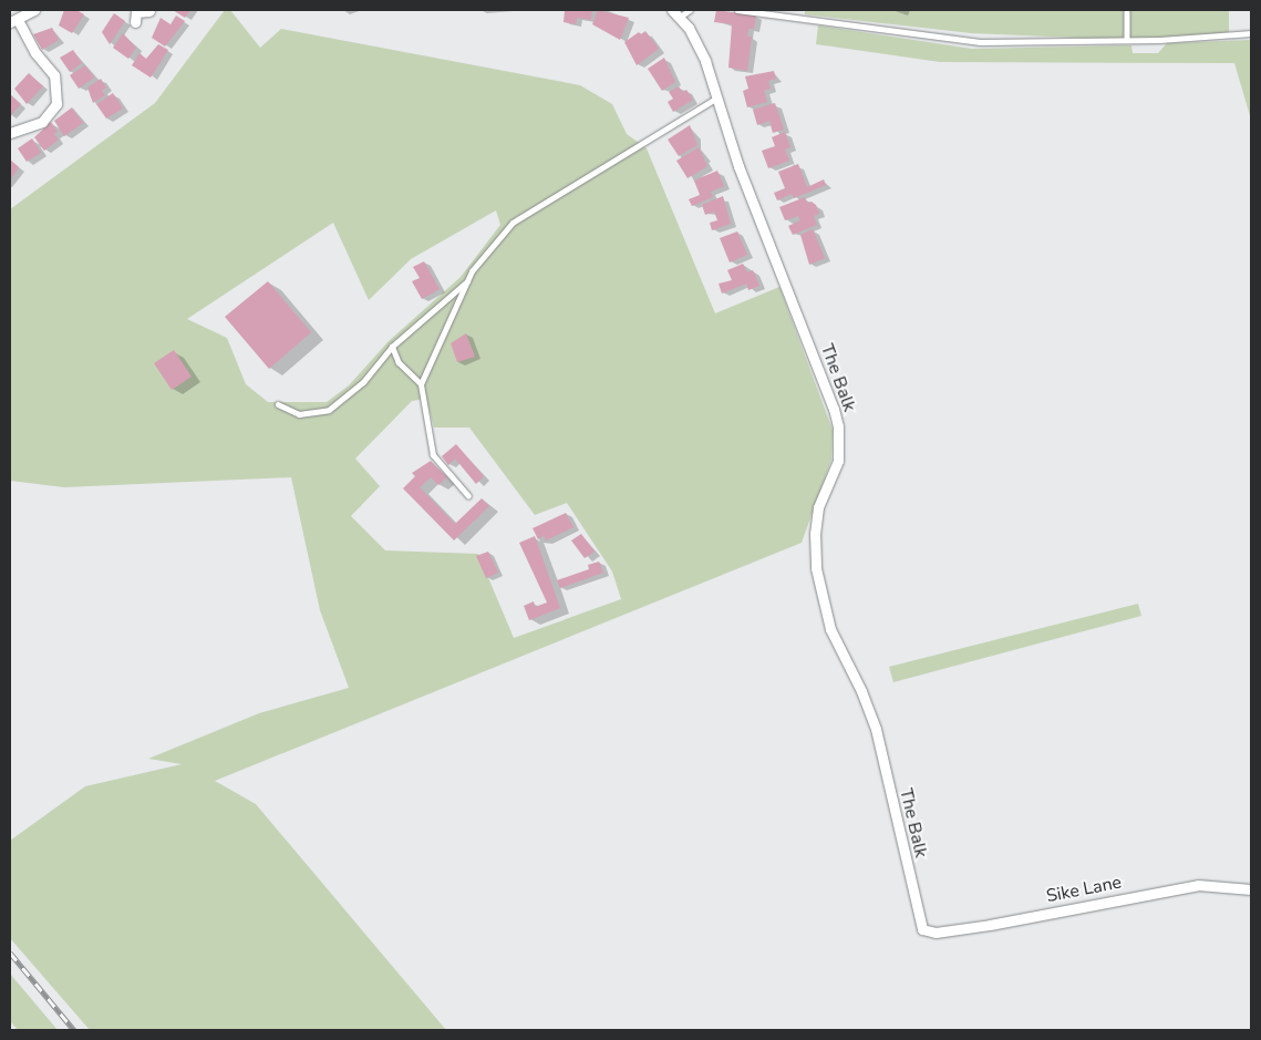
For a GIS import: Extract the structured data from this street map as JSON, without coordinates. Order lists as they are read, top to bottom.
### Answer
{
  "streets": {
    "street": ["The Balk", "Sike Lane"]
  },
  "crossings": [
    ["The Balk", "Sike Lane"]
  ]
}
